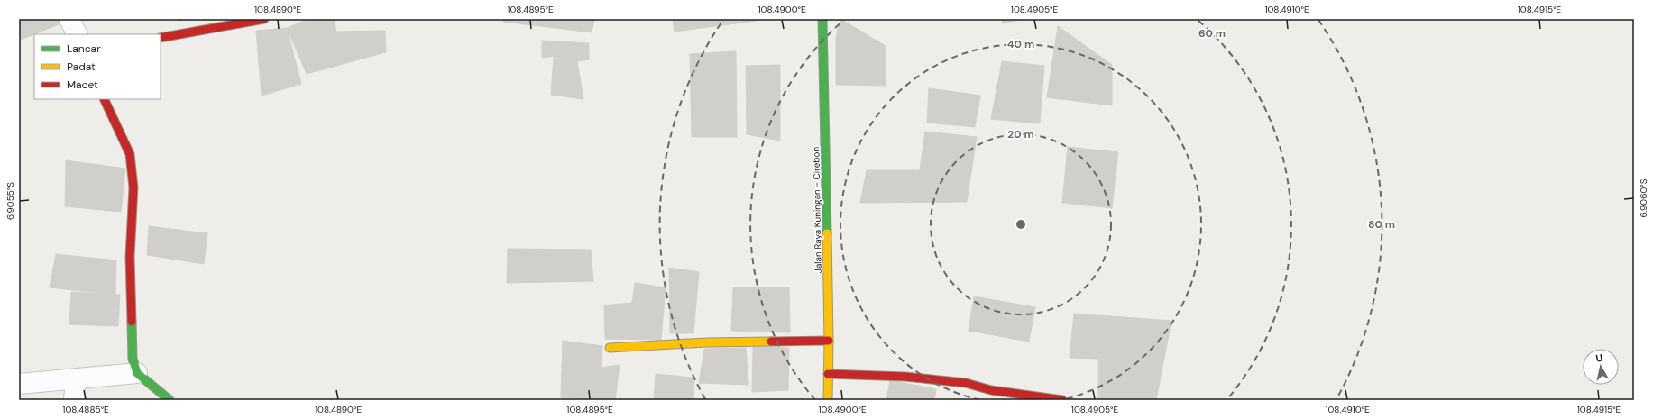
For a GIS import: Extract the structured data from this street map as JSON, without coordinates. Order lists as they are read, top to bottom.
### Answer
{
  "streets": {
    "main road": ["Jalan Raya Kuningan - Cirebon"]
  },
  "legend": ["Lancar", "Padat", "Macet"],
  "north": "top",
  "coordinates": [
    "108.4890°E",
    "108.4895°E",
    "108.4900°E",
    "108.4905°E",
    "108.4910°E",
    "108.4915°E",
    "6.9060°S",
    "6.9055°S",
    "108.4885°E"
  ],
  "rings": [
    "60 m",
    "40 m",
    "20 m",
    "80 m"
  ]
}
